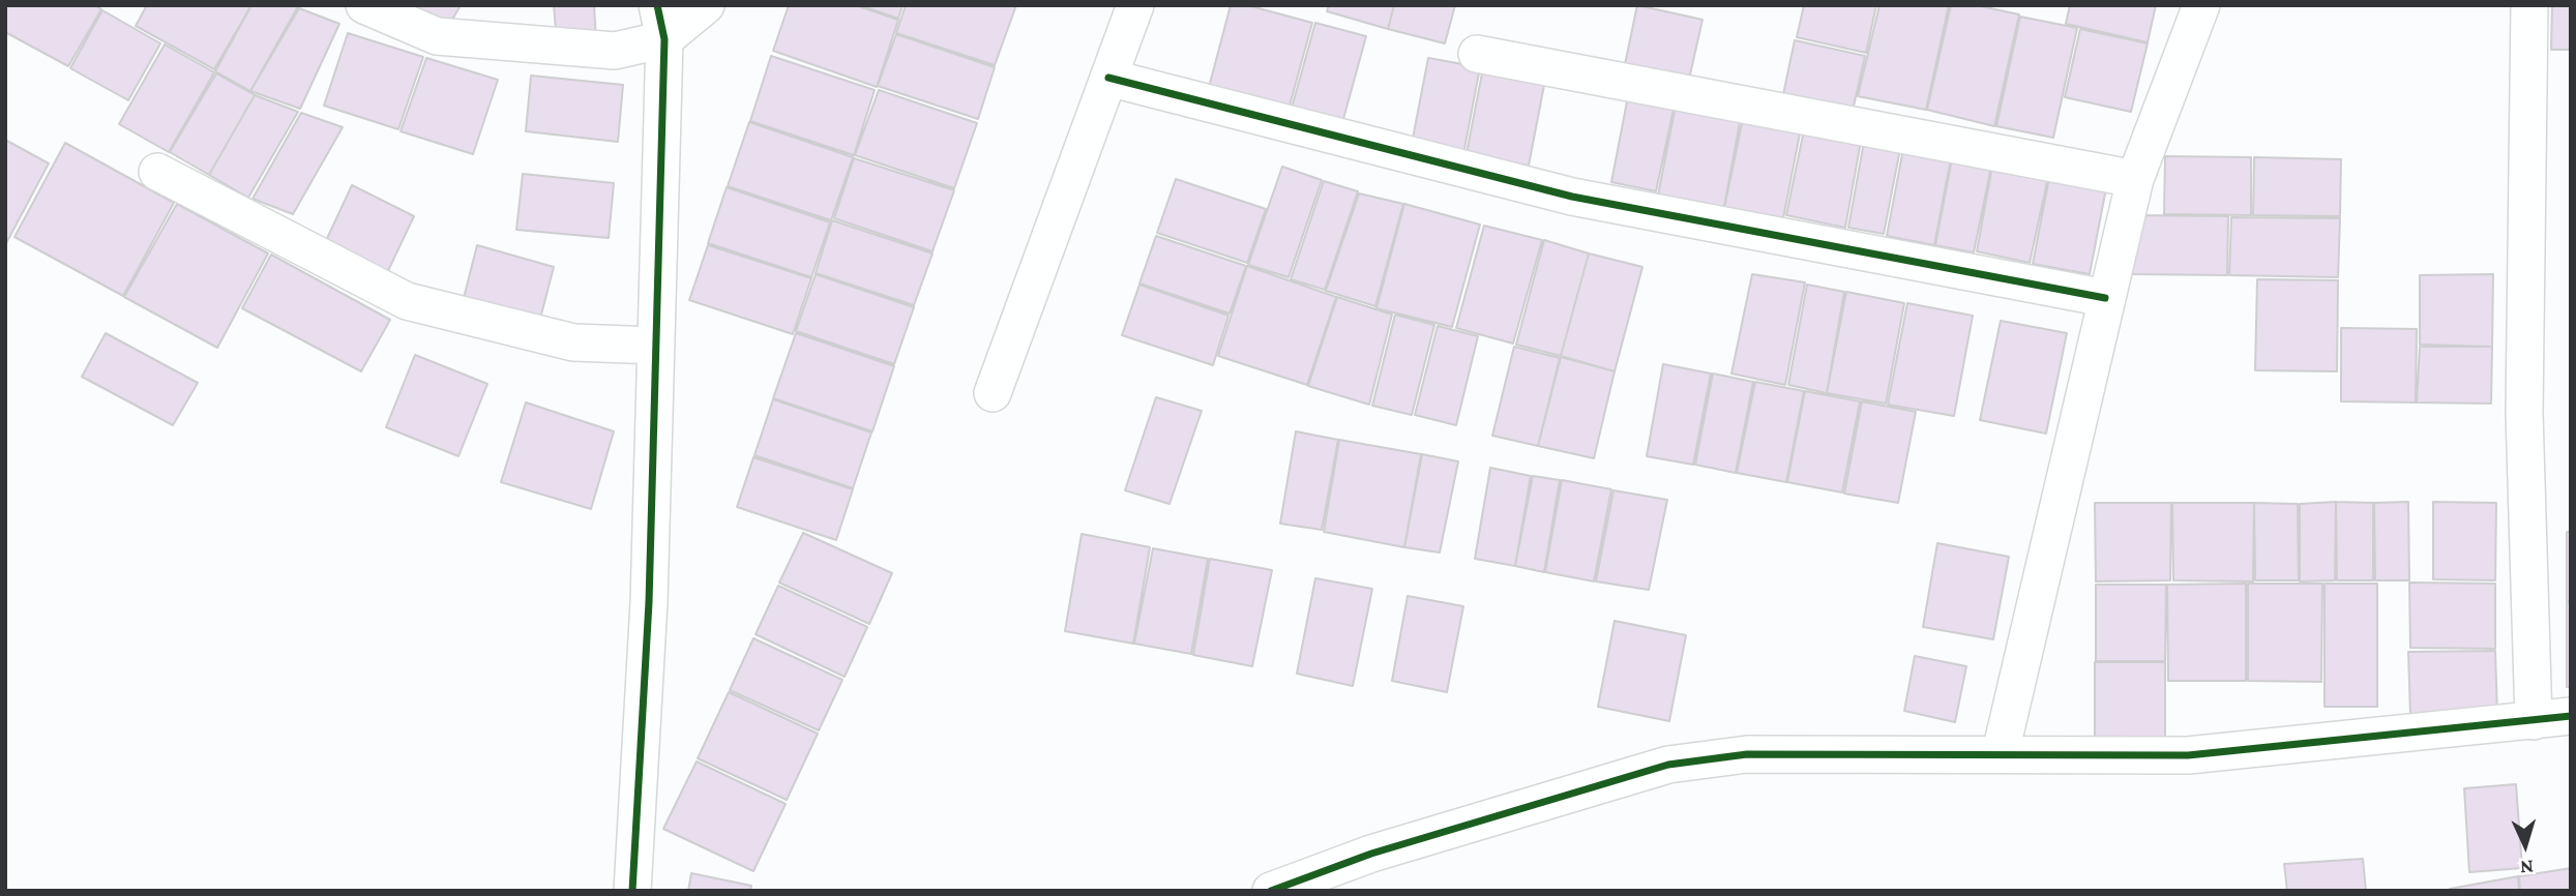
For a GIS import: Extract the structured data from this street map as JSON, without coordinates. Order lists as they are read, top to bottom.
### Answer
{
  "north": "bottom"
}
